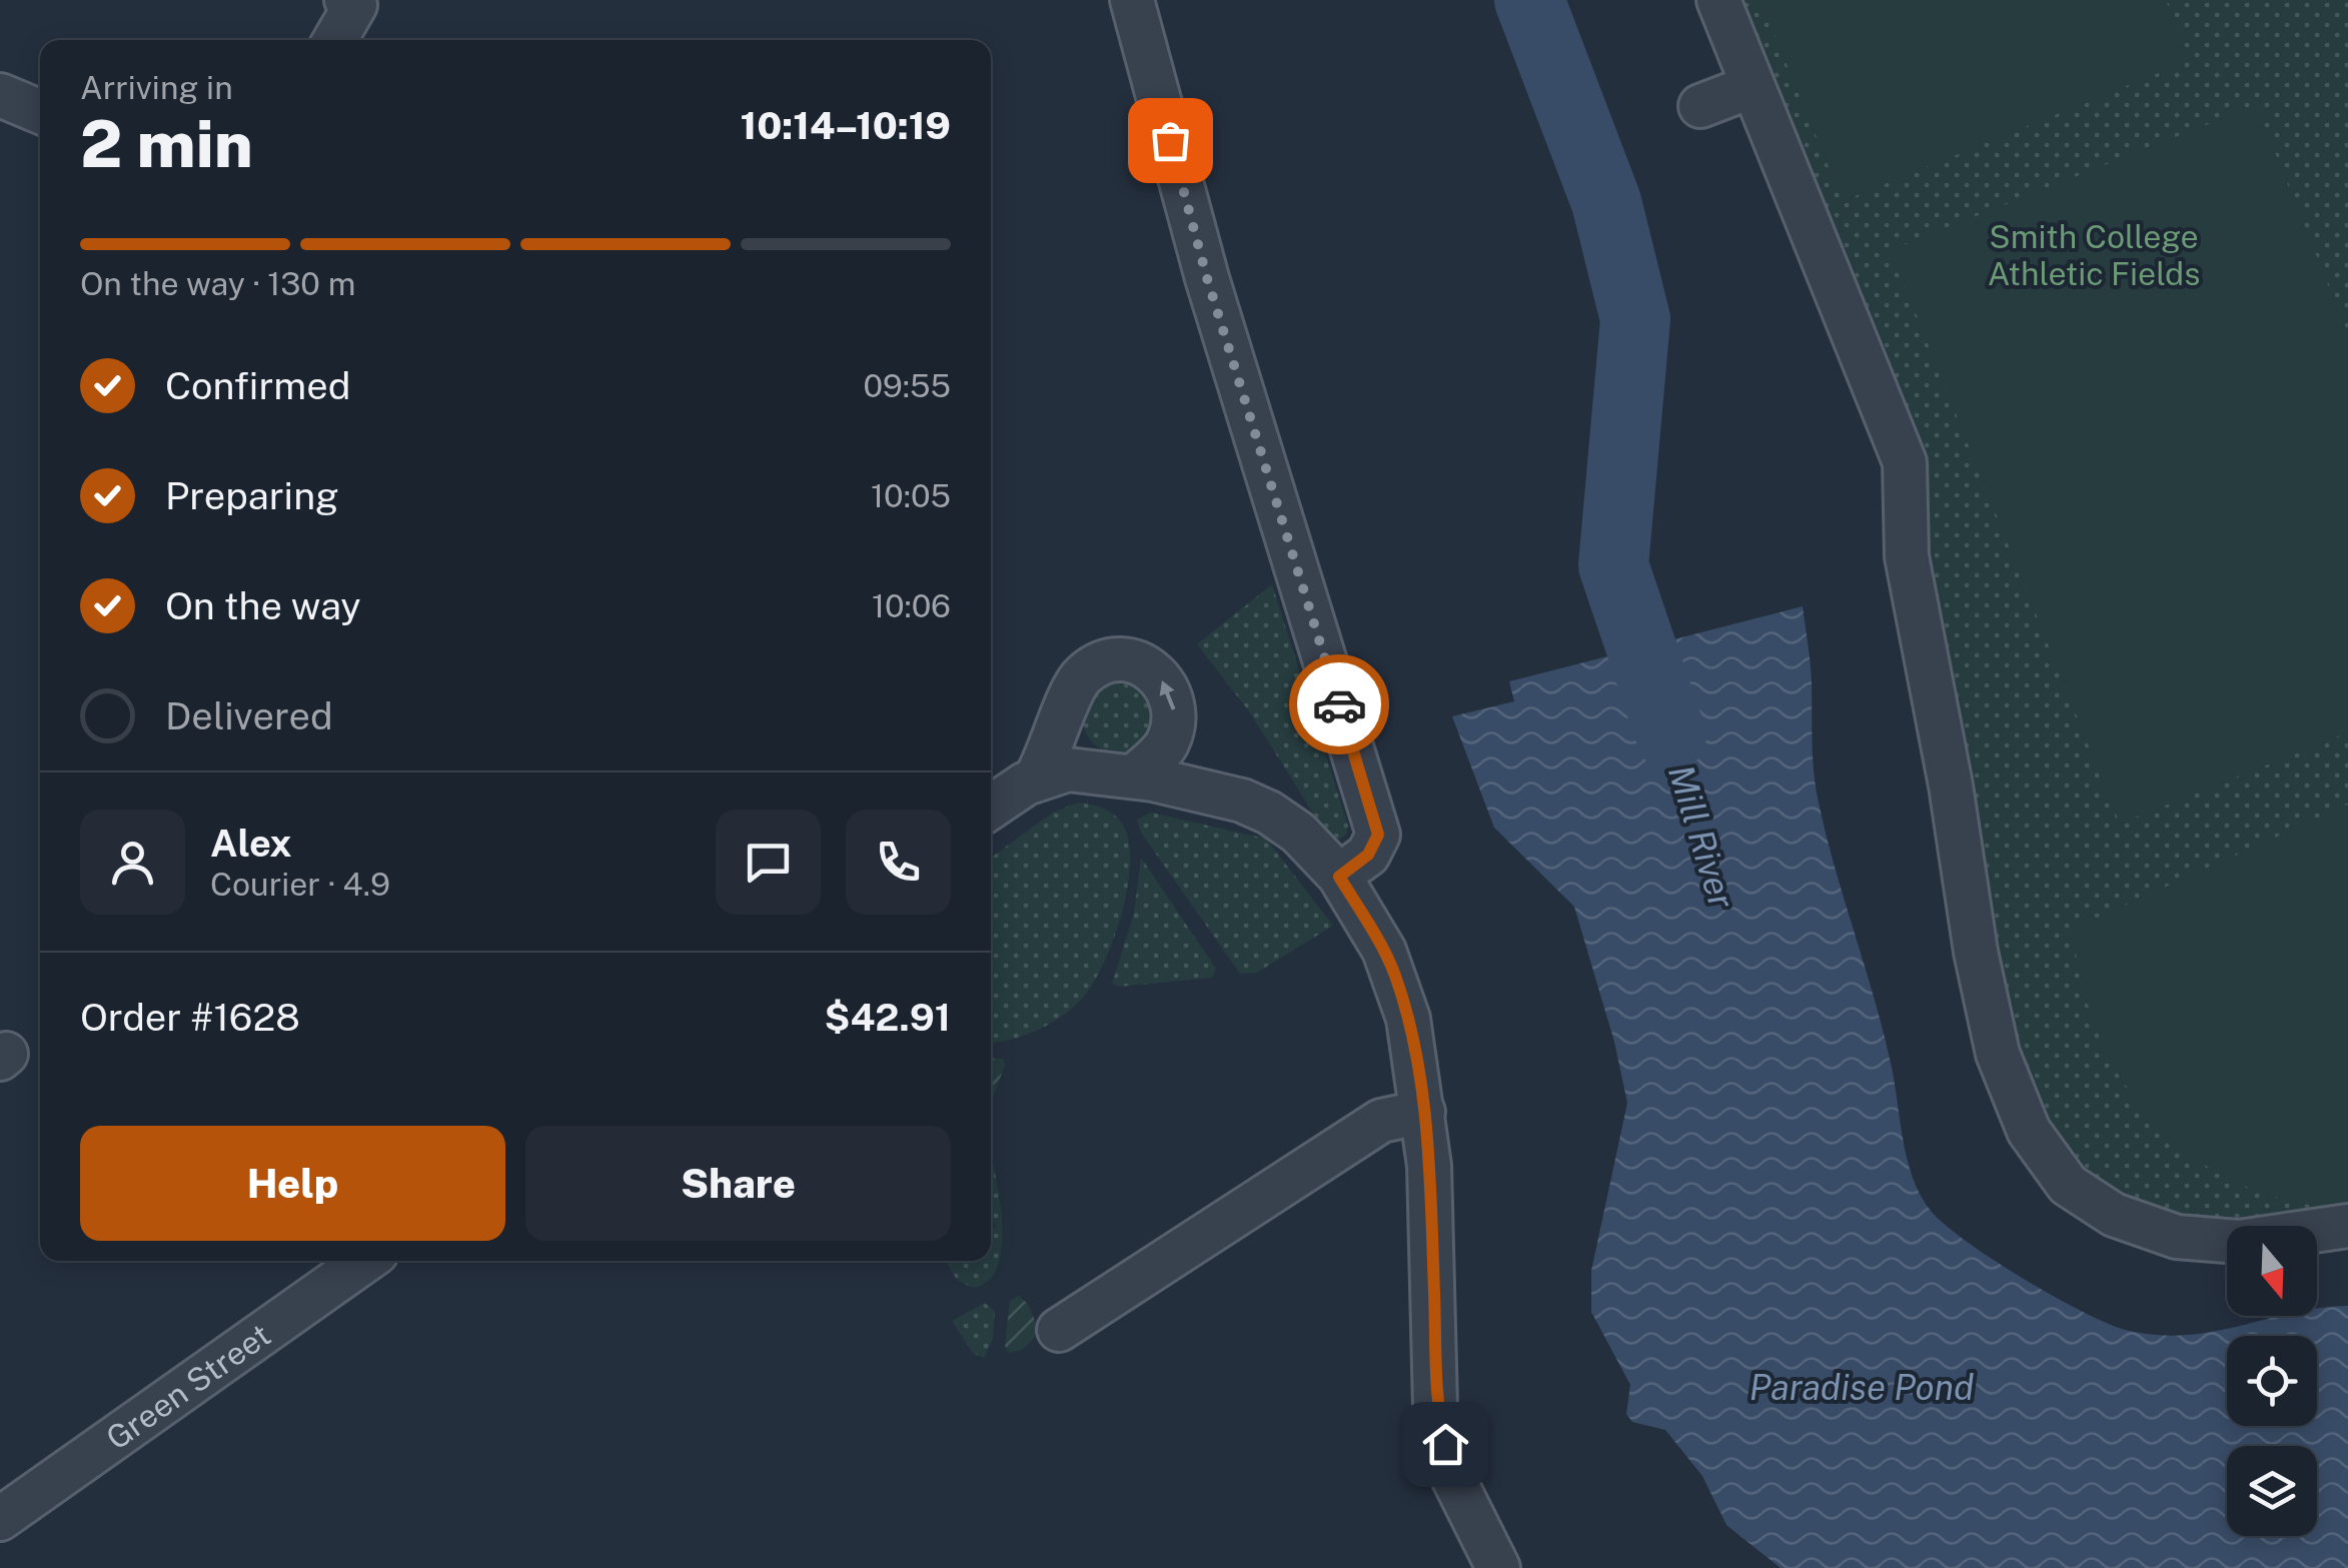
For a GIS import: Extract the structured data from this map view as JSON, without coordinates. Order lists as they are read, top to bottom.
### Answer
{
  "streets": {
    "street": ["Green Street"]
  },
  "water": ["Mill River", "Paradise Pond"],
  "parks": ["Smith College Athletic Fields"],
  "north": "bottom",
  "page": {
    "heading": ["2 min", "Arriving in", "10:14–10:19"],
    "panel": [
      "Alex",
      "Courier · 4.9",
      "Order #1628",
      "$42.91"
    ],
    "bar": "On the way · 130 m",
    "list": [
      ["Confirmed", "09:55"],
      ["Preparing", "10:05"],
      ["On the way", "10:06"],
      "Delivered"
    ],
    "buttons": ["Help", "Share"]
  }
}
